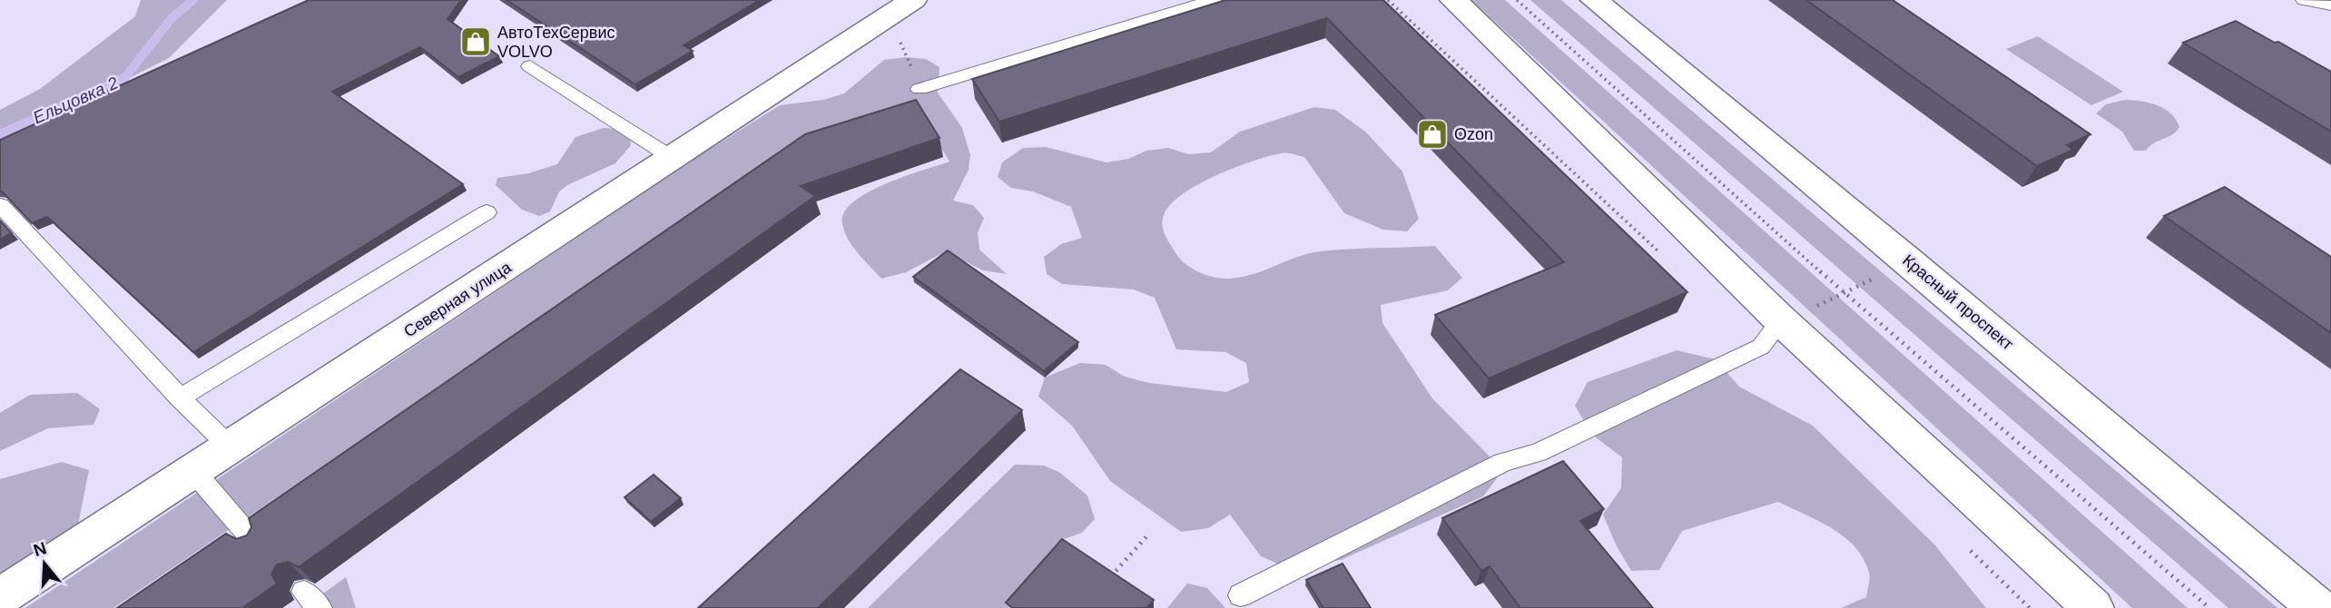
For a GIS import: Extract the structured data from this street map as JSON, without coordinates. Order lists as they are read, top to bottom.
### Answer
{
  "streets": {
    "main road": ["Северная улица", "Красный проспект"]
  },
  "water": ["Ельцовка 2"],
  "places": {
    "shop": ["АвтоТехСервис VOLVO", "Ozon"]
  },
  "north": "top"
}
